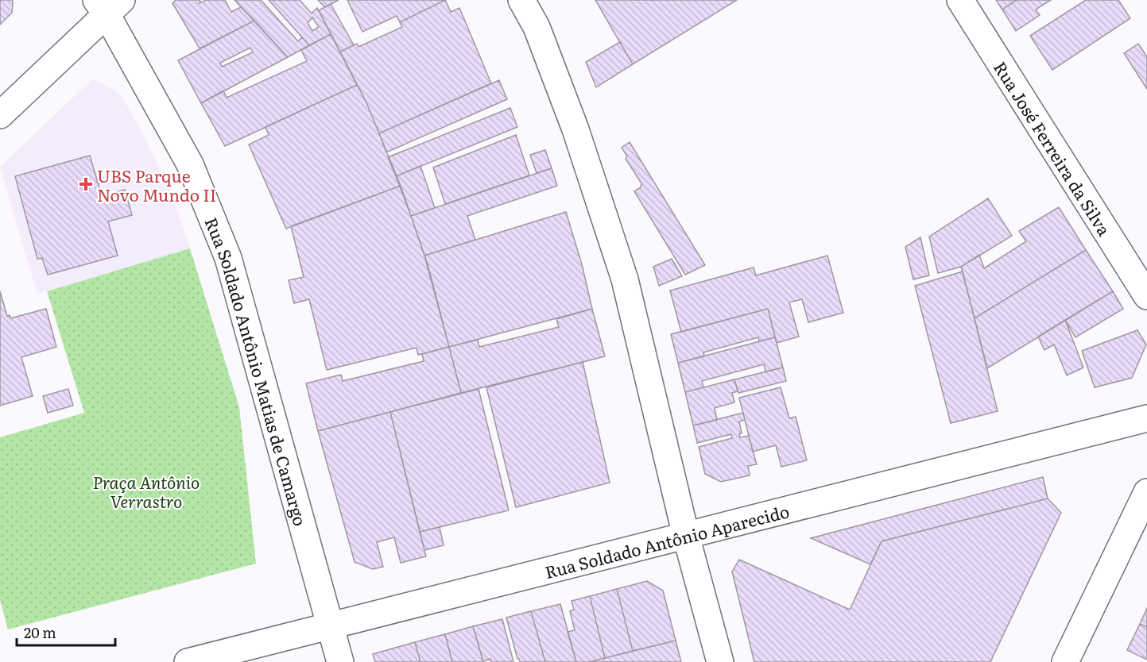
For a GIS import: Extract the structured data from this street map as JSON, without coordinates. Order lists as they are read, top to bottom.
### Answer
{
  "streets": {
    "street": ["Rua José Ferreira da Silva", "Rua Soldado Antônio Matias de Camargo", "Rua Soldado Antônio Aparecido"]
  },
  "crossings": [
    ["Rua Soldado Antônio Matias de Camargo", "Rua Soldado Antônio Aparecido"]
  ],
  "parks": ["Praça Antônio Verrastro"],
  "places": {
    "health": ["UBS Parque Novo Mundo II"]
  },
  "scale_bar": "20 m"
}
